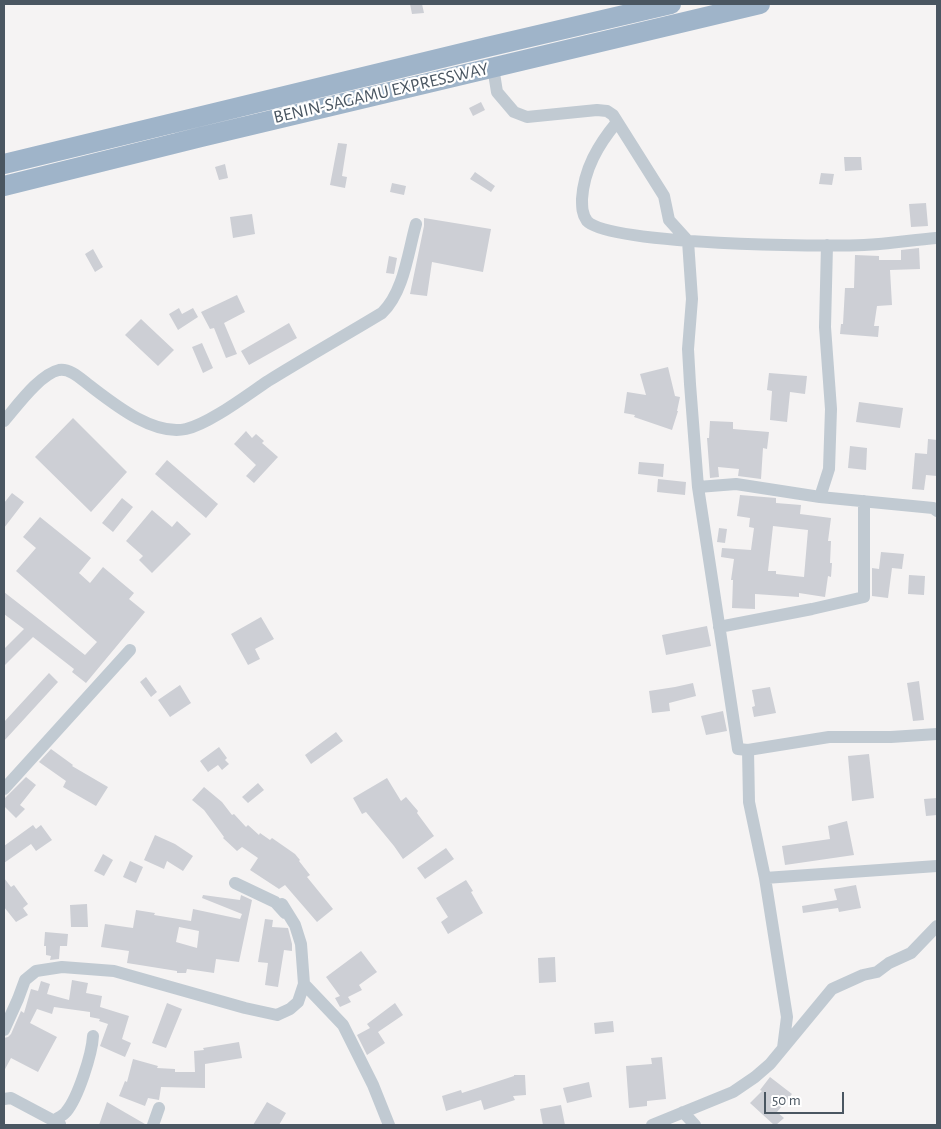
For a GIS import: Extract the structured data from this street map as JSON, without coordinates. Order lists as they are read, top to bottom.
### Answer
{
  "streets": {
    "highway": ["BENIN-SAGAMU EXPRESSWAY"]
  },
  "scale_bar": "50 m"
}
